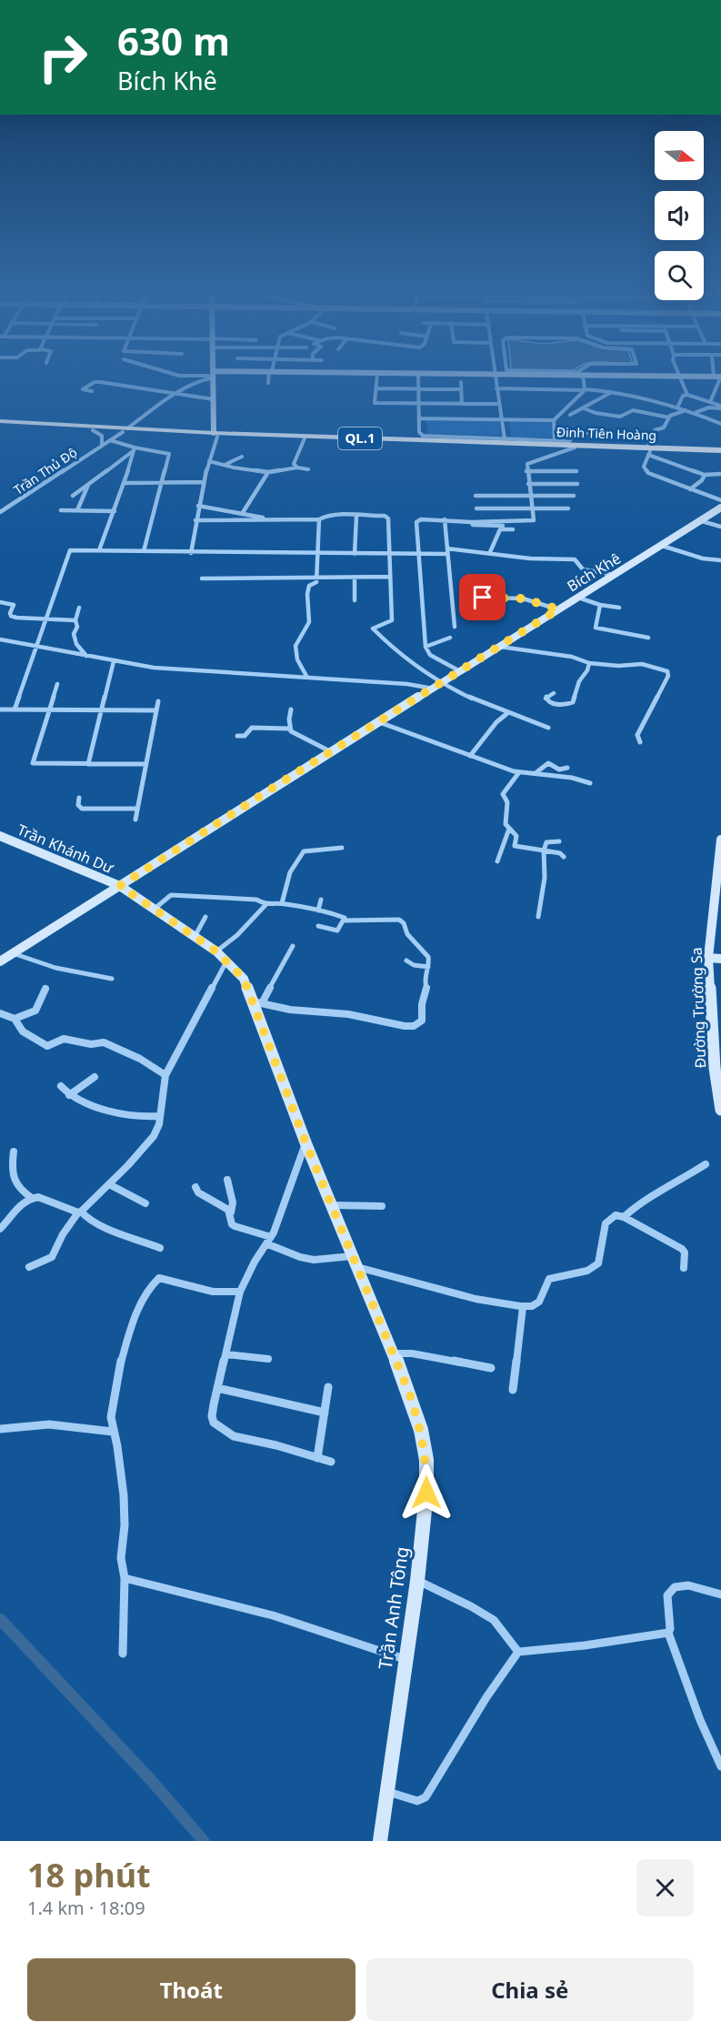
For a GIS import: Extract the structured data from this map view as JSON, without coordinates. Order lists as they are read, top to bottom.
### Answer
{
  "streets": {
    "highway": ["Đinh Tiên Hoàng", "QL.1"],
    "street": [
      "Trần Thủ Độ",
      "Bích Khê",
      "Trần Khánh Dư",
      "Đường Trường Sa",
      "Trần Anh Tông"
    ]
  },
  "crossings": [
    ["Đinh Tiên Hoàng", "Trần Thủ Độ"],
    ["Bích Khê", "Trần Khánh Dư"],
    ["Bích Khê", "Trần Anh Tông"],
    ["Trần Khánh Dư", "Trần Anh Tông"]
  ],
  "north": "right",
  "page": {
    "turn": ["630 m", "Bích Khê"],
    "heading": ["18 phút", "1.4 km · 18:09"],
    "buttons": ["Thoát", "Chia sẻ"]
  }
}
